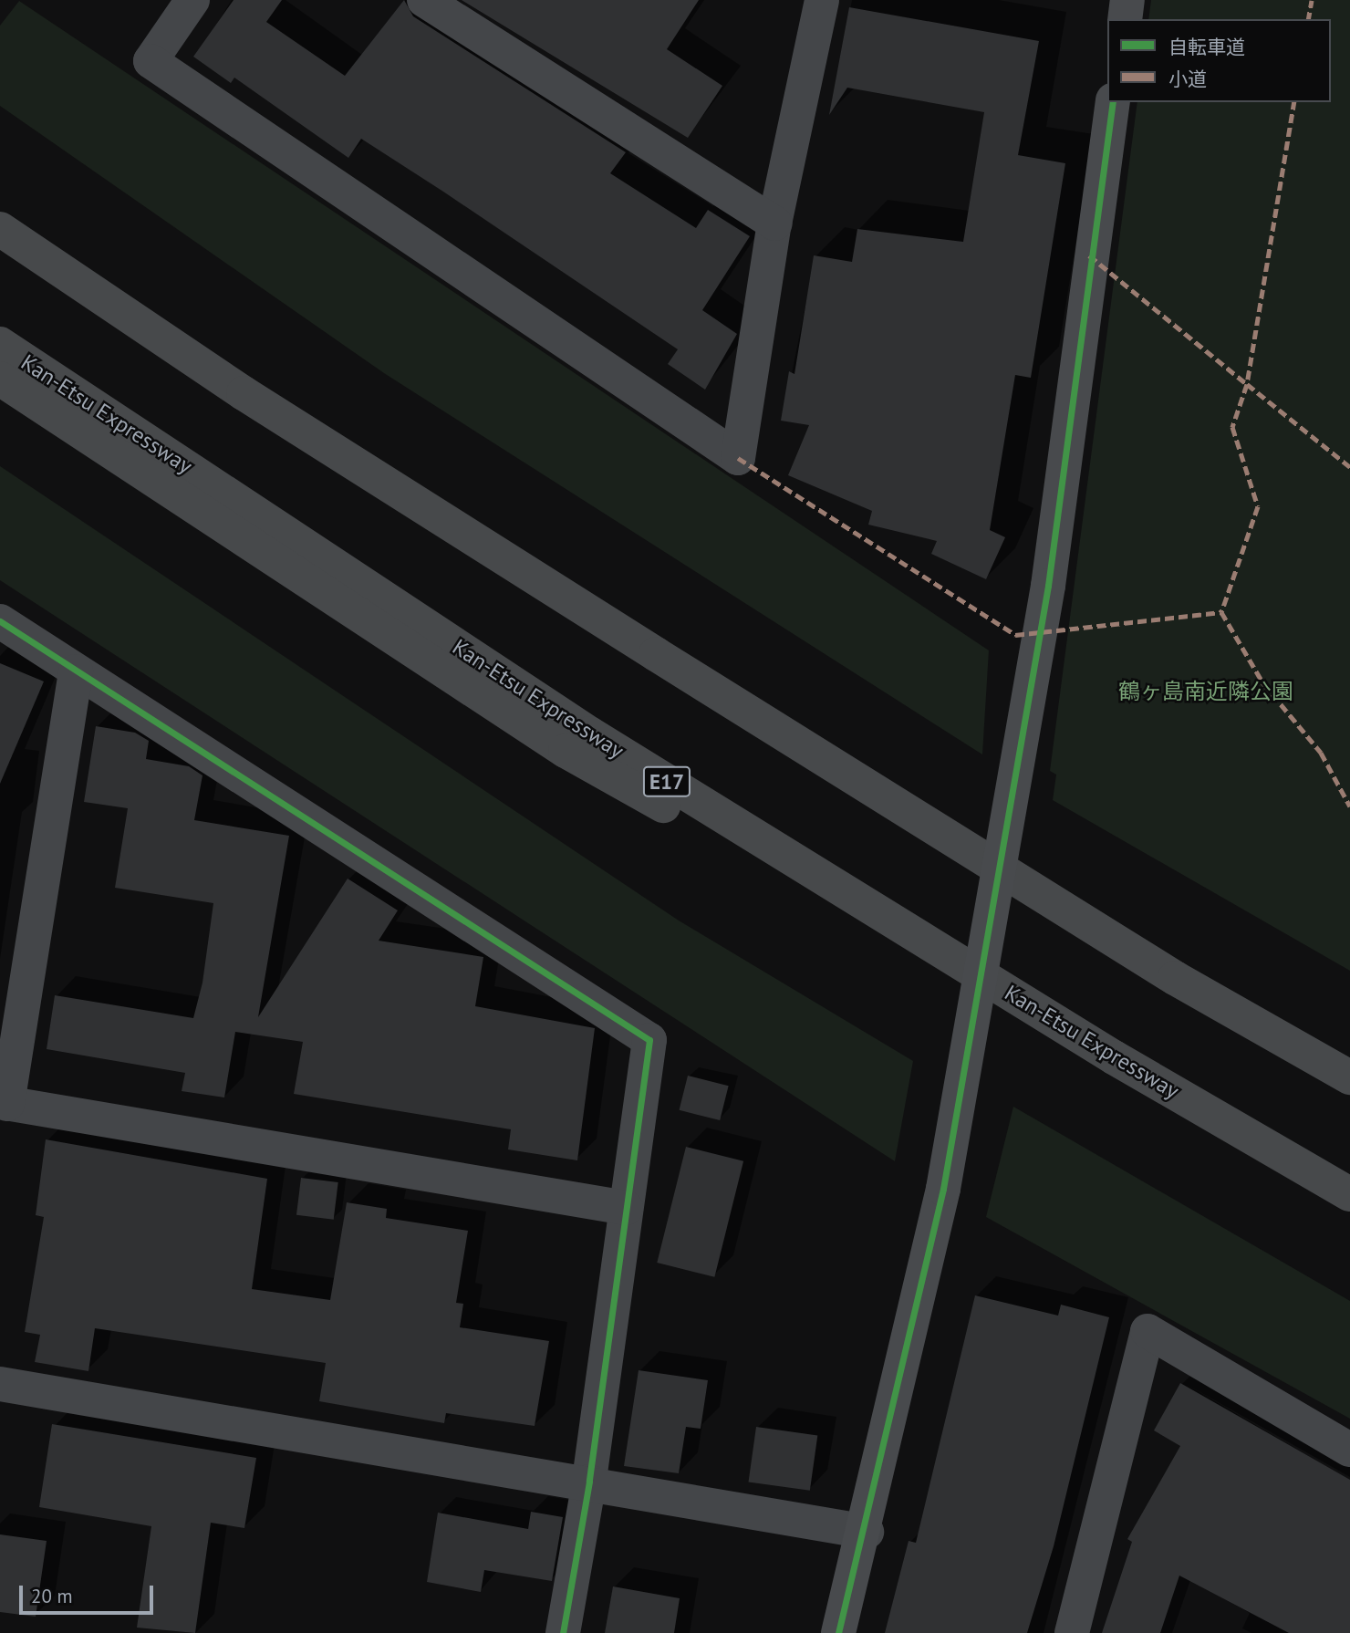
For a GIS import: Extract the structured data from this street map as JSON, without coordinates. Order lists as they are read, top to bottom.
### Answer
{
  "streets": {
    "highway": ["Kan-Etsu Expressway", "E17"]
  },
  "parks": ["鶴ヶ島南近隣公園"],
  "legend": ["自転車道", "小道"],
  "scale_bar": "20 m"
}
